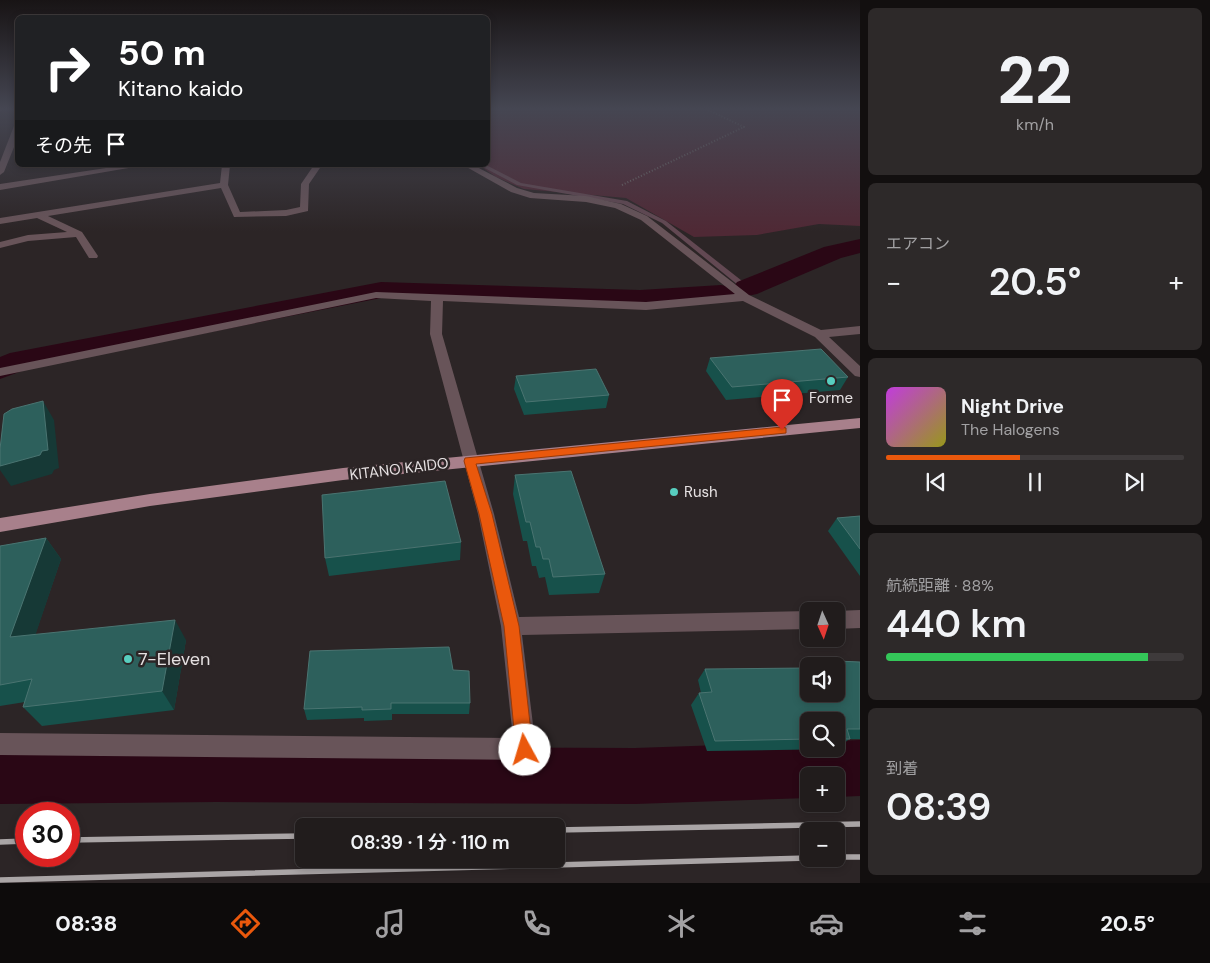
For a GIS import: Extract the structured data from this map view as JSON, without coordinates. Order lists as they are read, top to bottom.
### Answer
{
  "streets": {
    "main road": ["KITANO KAIDO"]
  },
  "places": ["Forme", "Rush", "7-Eleven"],
  "north": "bottom",
  "page": {
    "tile": [
      ["22", "km/h"],
      "エアコン",
      ["航続距離 · 88%", "440 km"],
      ["到着", "08:39"]
    ],
    "turn": ["50 m", "Kitano kaido"],
    "then": "その先",
    "heat": ["−", "20.5°", "+"],
    "song": ["Night Drive", "The Halogens"],
    "map_buttons": ["+", "−"],
    "limit": "30",
    "trip": "08:39 · 1 分 · 110 m",
    "tabs": ["08:38", "20.5°"]
  }
}
